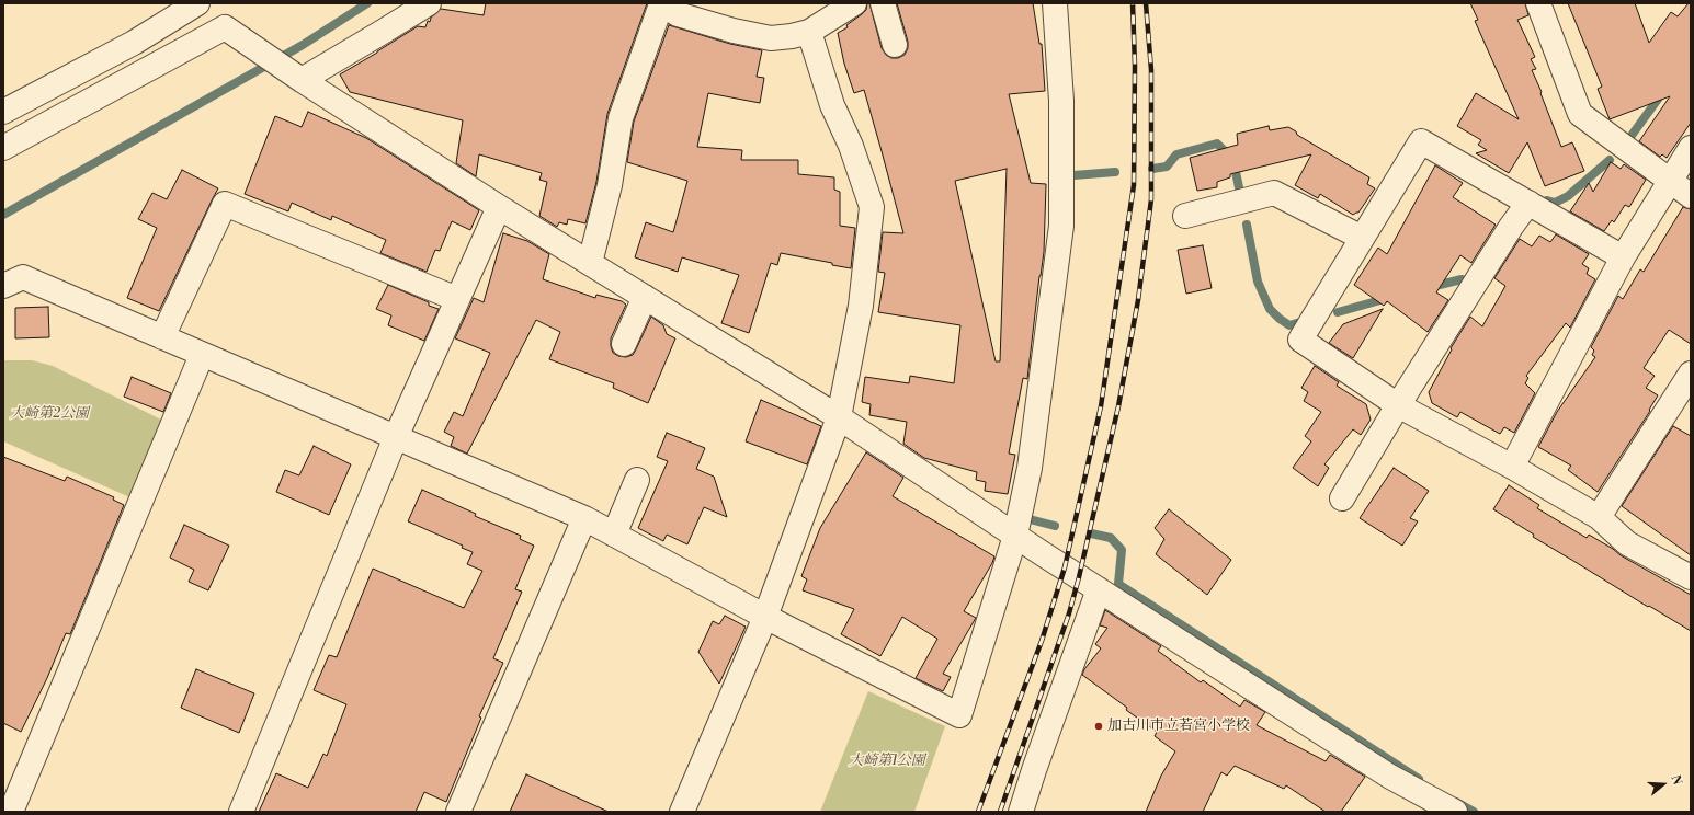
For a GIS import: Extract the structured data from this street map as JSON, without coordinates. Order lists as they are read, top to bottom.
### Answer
{
  "parks": ["大崎第2公園", "大崎第1公園"],
  "places": ["加古川市立若宮小学校"],
  "north": "right"
}
